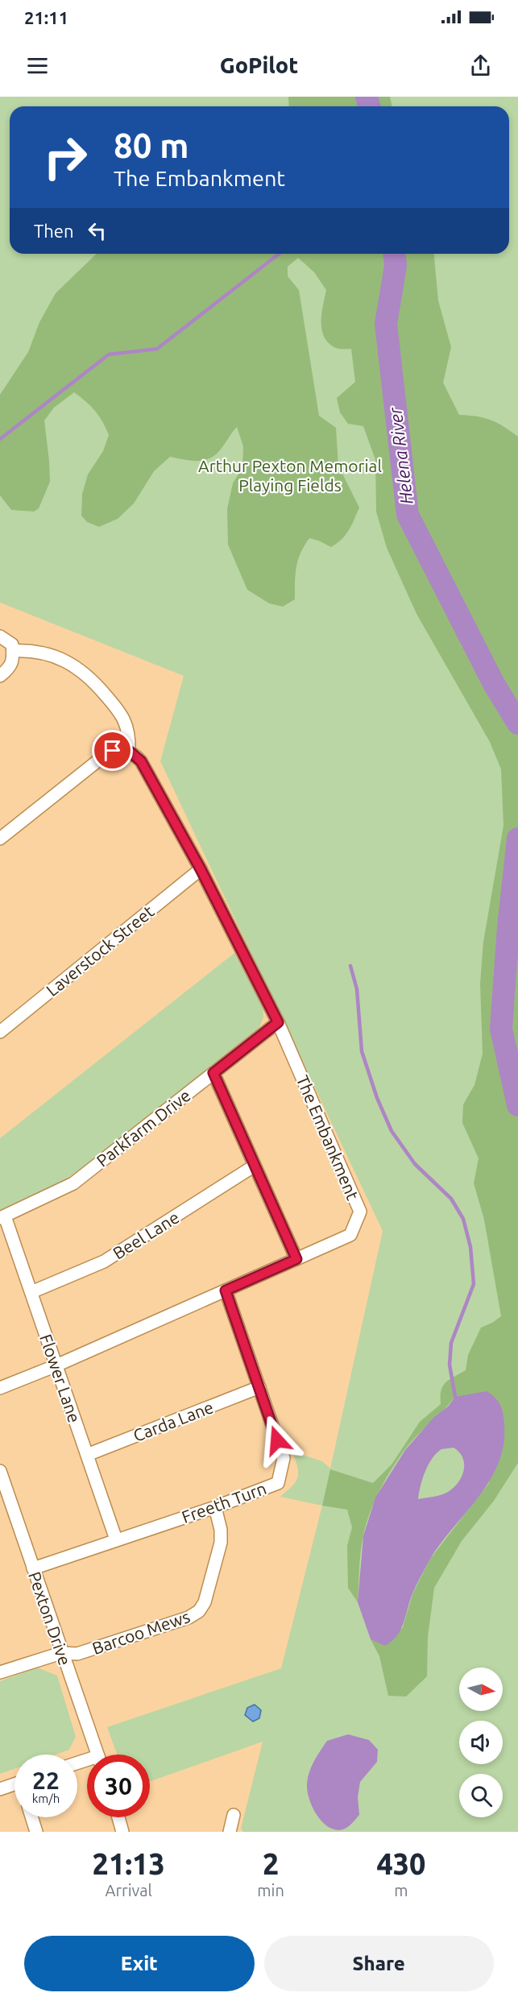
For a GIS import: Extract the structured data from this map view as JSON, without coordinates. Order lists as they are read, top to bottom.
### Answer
{
  "streets": {
    "street": [
      "Laverstock Street",
      "Parkfarm Drive",
      "The Embankment",
      "Beel Lane",
      "Flower Lane",
      "Carda Lane",
      "Freeth Turn",
      "Pexton Drive",
      "Barcoo Mews"
    ]
  },
  "crossings": [
    ["Laverstock Street", "The Embankment"],
    ["Parkfarm Drive", "The Embankment"],
    ["Parkfarm Drive", "Flower Lane"],
    ["The Embankment", "Flower Lane"],
    ["The Embankment", "Freeth Turn"],
    ["Beel Lane", "Flower Lane"],
    ["Flower Lane", "Carda Lane"],
    ["Flower Lane", "Freeth Turn"],
    ["Carda Lane", "Freeth Turn"],
    ["Freeth Turn", "Pexton Drive"],
    ["Freeth Turn", "Barcoo Mews"],
    ["Pexton Drive", "Barcoo Mews"]
  ],
  "water": ["Helena River"],
  "parks": ["Arthur Pexton Memorial Playing Fields"],
  "north": "right",
  "page": {
    "status": "21:11",
    "header": "GoPilot",
    "turn": ["80 m", "The Embankment"],
    "then": "Then",
    "speed": "22 km/h",
    "limit": "30",
    "eta": [
      "21:13",
      "Arrival",
      "2",
      "min",
      "430",
      "m"
    ],
    "buttons": ["Exit", "Share"]
  }
}
